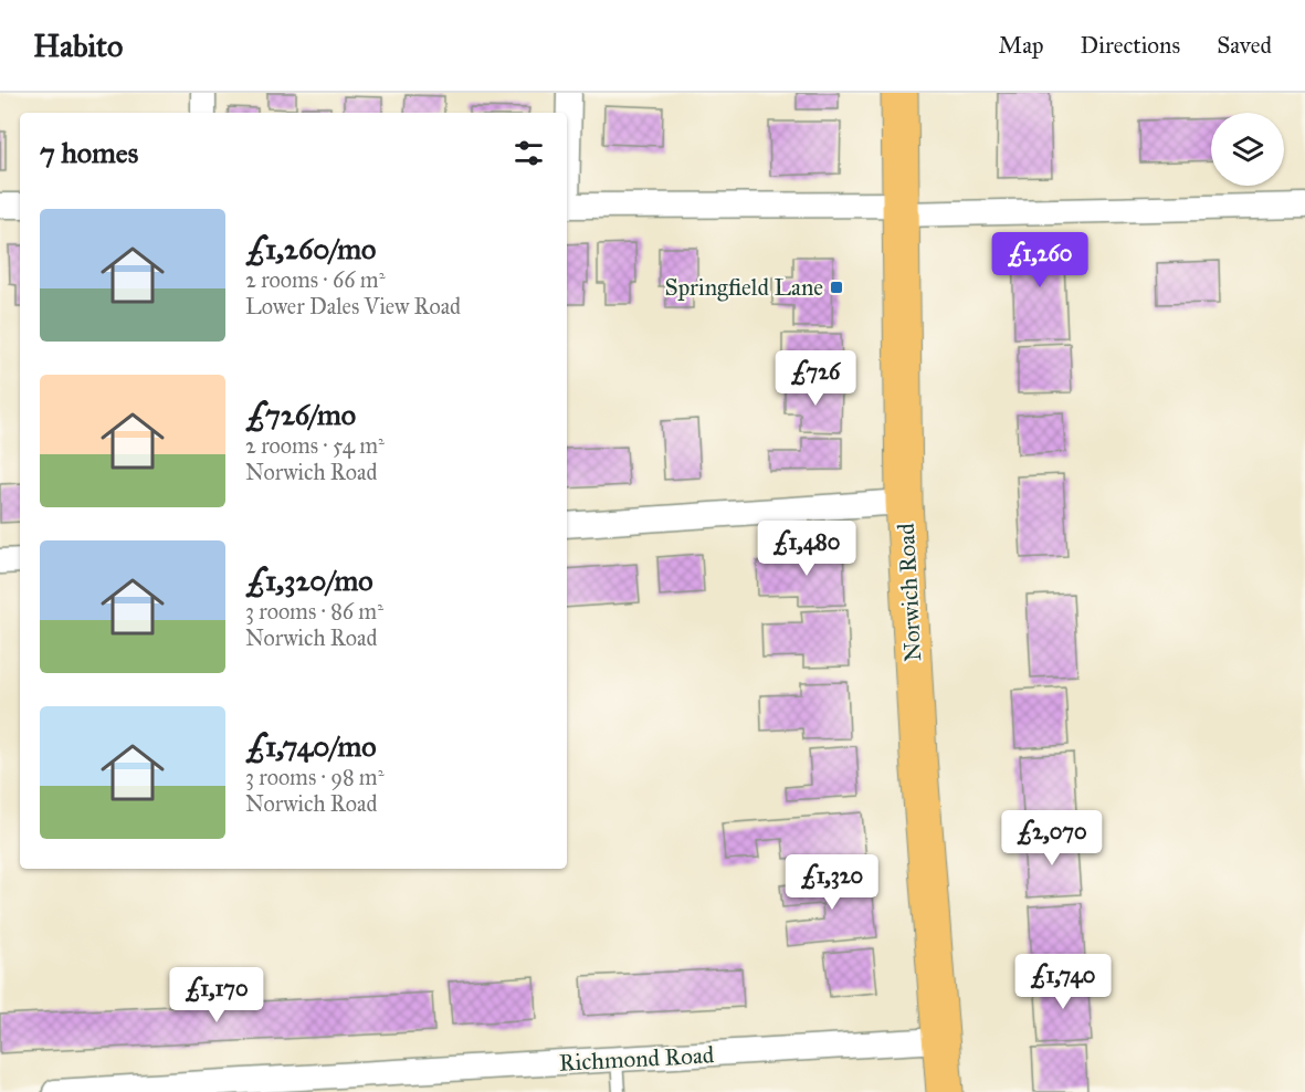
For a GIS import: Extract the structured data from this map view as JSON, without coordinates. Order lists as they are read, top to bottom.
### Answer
{
  "streets": {
    "main road": ["Norwich Road"],
    "street": ["Richmond Road"]
  },
  "crossings": [
    ["Norwich Road", "Richmond Road"]
  ],
  "places": {
    "transit": ["Springfield Lane"]
  },
  "page": {
    "header": "Habito",
    "nav": ["Map", "Directions", "Saved"],
    "heading": "7 homes",
    "list": [
      {
        "name": "£1,260/mo",
        "note": "2 rooms · 66 m² · Lower Dales View Road"
      },
      {
        "name": "£726/mo",
        "note": "2 rooms · 54 m² · Norwich Road"
      },
      {
        "name": "£1,320/mo",
        "note": "3 rooms · 86 m² · Norwich Road"
      },
      {
        "name": "£1,740/mo",
        "note": "3 rooms · 98 m² · Norwich Road"
      }
    ],
    "price": [
      "£1,260",
      "£726",
      "£1,480",
      "£2,070",
      "£1,320",
      "£1,740",
      "£1,170"
    ]
  }
}
